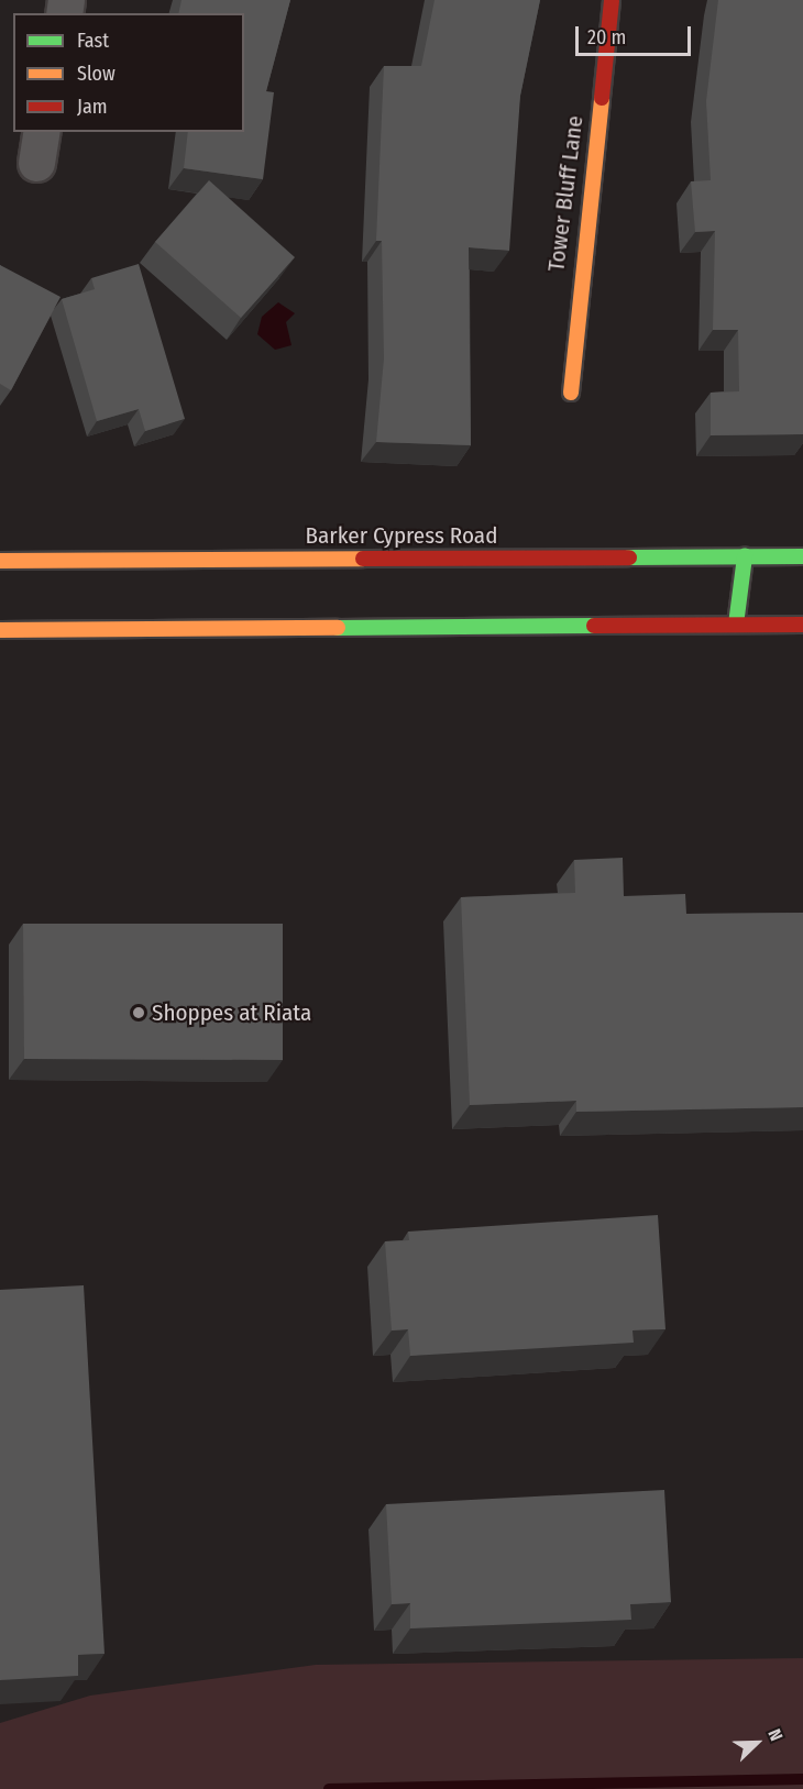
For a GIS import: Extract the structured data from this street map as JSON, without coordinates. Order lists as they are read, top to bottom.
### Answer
{
  "streets": {
    "main road": ["Tower Bluff Lane", "Barker Cypress Road"]
  },
  "places": ["Shoppes at Riata"],
  "legend": ["Fast", "Slow", "Jam"],
  "scale_bar": "20 m",
  "north": "top right"
}
